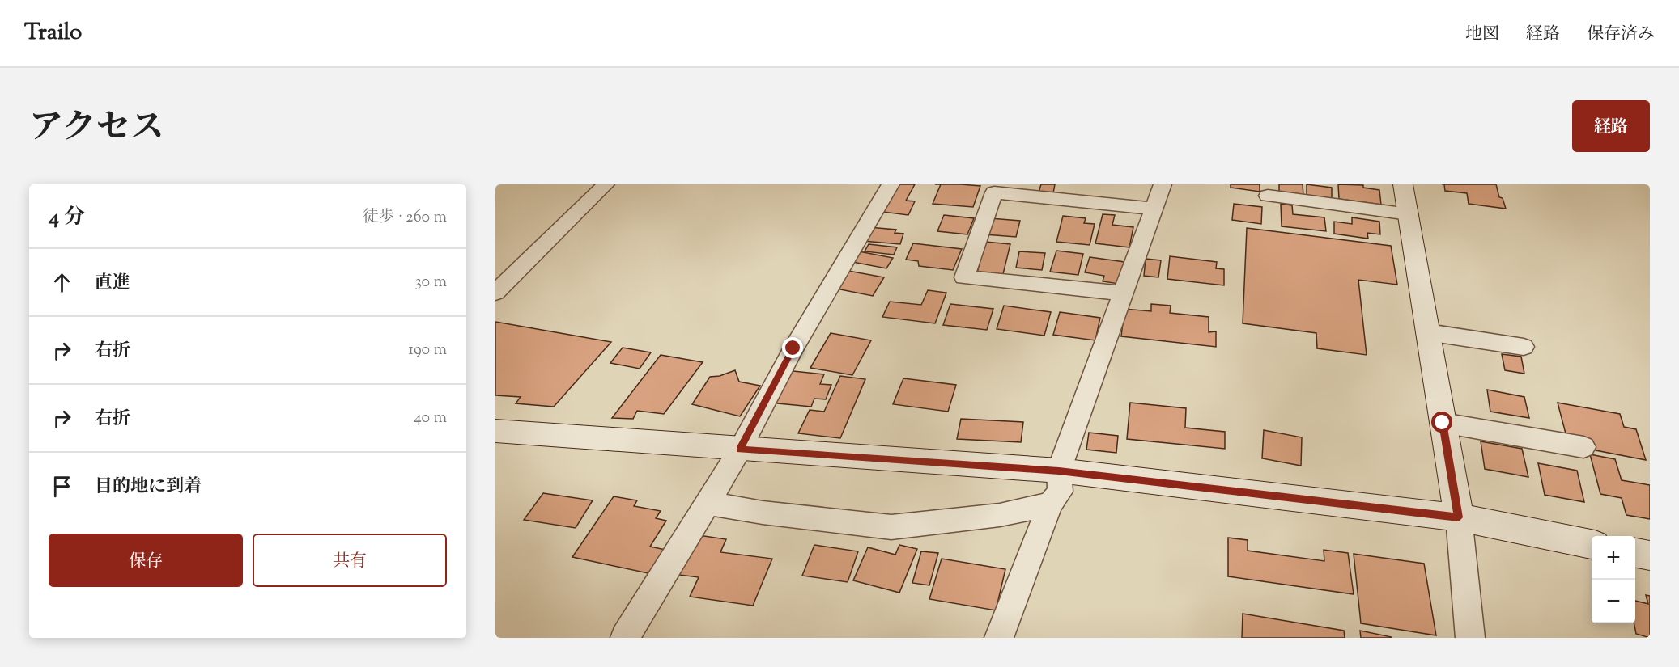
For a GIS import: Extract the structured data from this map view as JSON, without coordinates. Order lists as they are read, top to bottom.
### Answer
{
  "page": {
    "header": "Trailo",
    "nav": ["地図", "経路", "保存済み"],
    "title": "アクセス",
    "buttons": [
      "経路",
      ["保存", "共有"]
    ],
    "heading": ["4 分", "徒歩 · 260 m"],
    "list": [
      ["直進", "30 m"],
      ["右折", "190 m"],
      ["右折", "40 m"],
      "目的地に到着"
    ],
    "map_buttons": ["+", "−"]
  }
}
